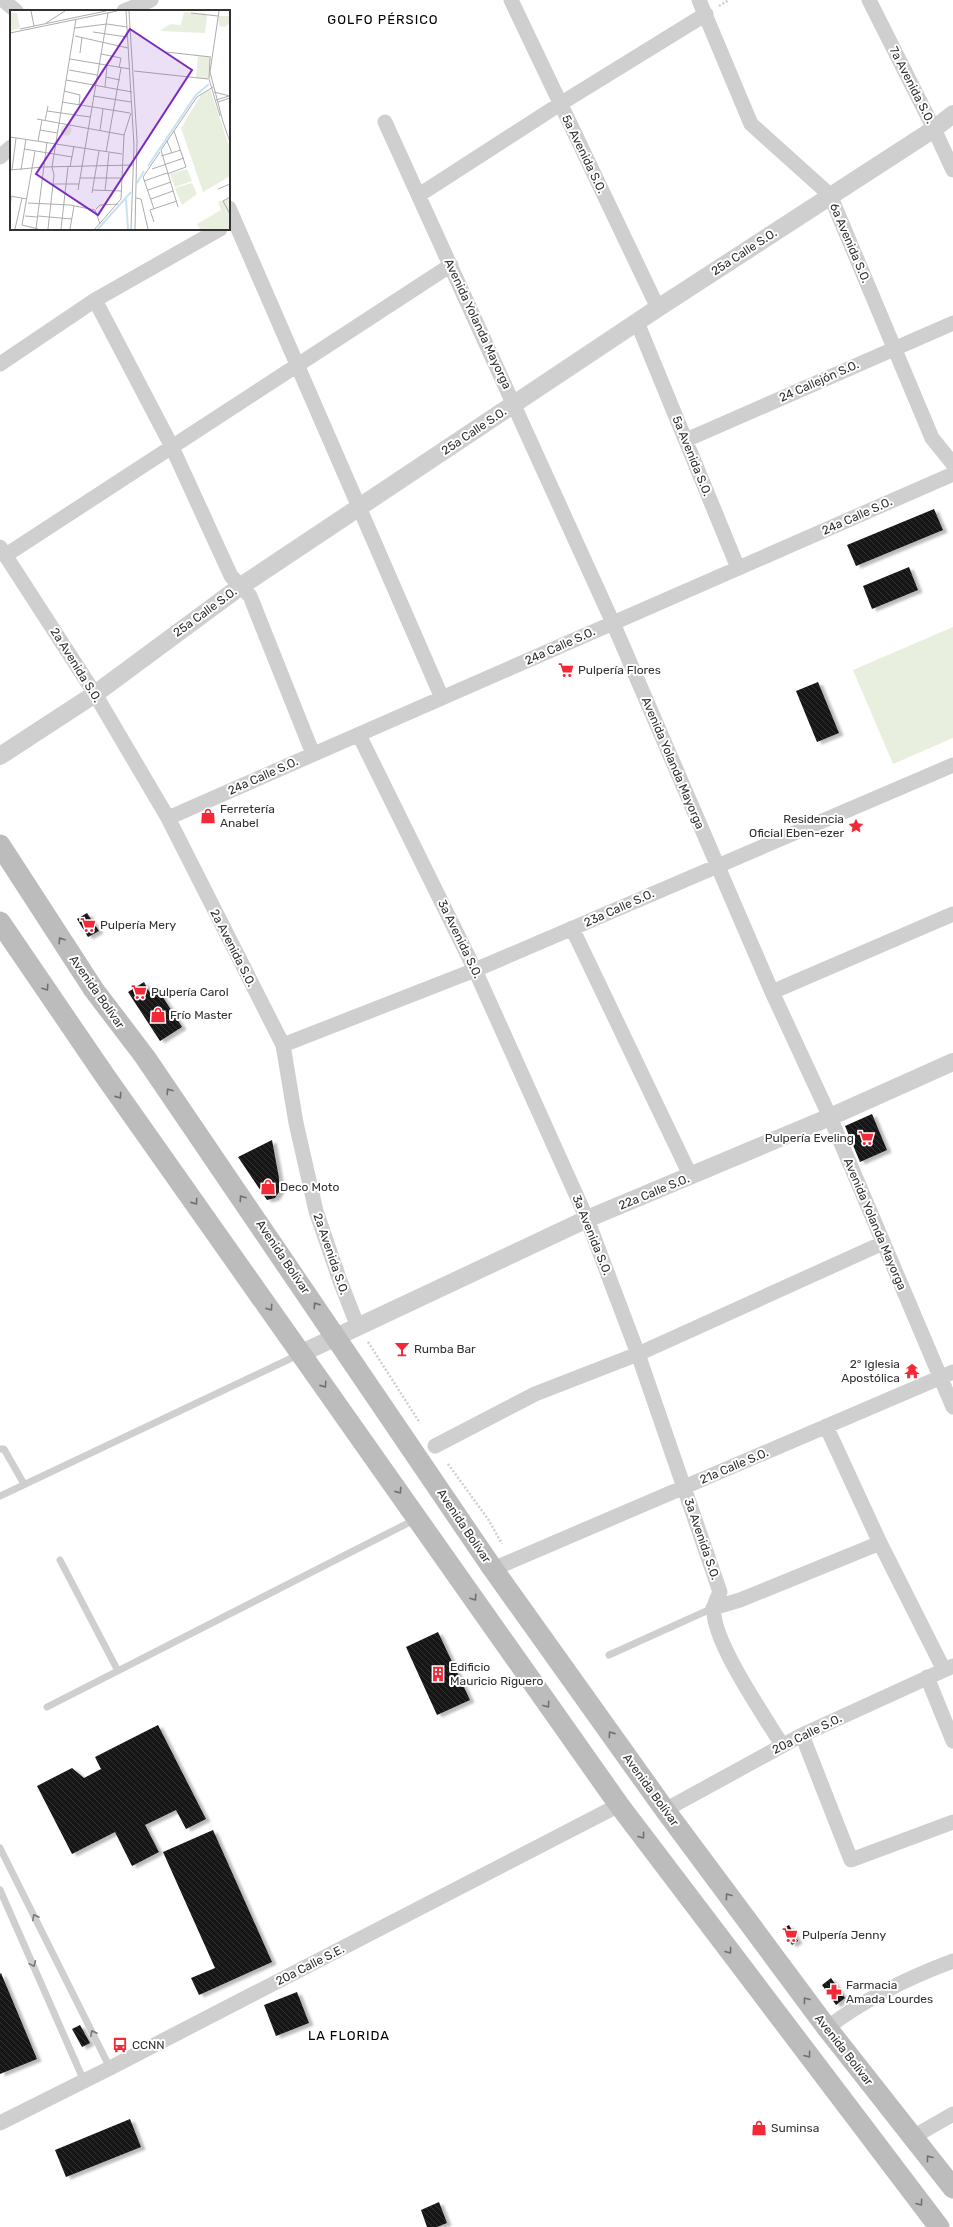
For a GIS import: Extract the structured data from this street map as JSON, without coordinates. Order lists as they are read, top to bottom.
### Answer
{
  "streets": {
    "main road": ["Avenida Bolívar"],
    "street": [
      "7a Avenida S.O.",
      "5a Avenida S.O.",
      "6a Avenida S.O.",
      "25a Calle S.O.",
      "Avenida Yolanda Mayorga",
      "24 Callejón S.O.",
      "24a Calle S.O.",
      "2a Avenida S.O.",
      "23a Calle S.O.",
      "3a Avenida S.O.",
      "22a Calle S.O.",
      "21a Calle S.O.",
      "20a Calle S.O.",
      "20a Calle S.E."
    ]
  },
  "crossings": [
    ["7a Avenida S.O.", "25a Calle S.O."],
    ["5a Avenida S.O.", "25a Calle S.O."],
    ["5a Avenida S.O.", "24 Callejón S.O."],
    ["5a Avenida S.O.", "24a Calle S.O."],
    ["6a Avenida S.O.", "25a Calle S.O."],
    ["6a Avenida S.O.", "24 Callejón S.O."],
    ["25a Calle S.O.", "Avenida Yolanda Mayorga"],
    ["25a Calle S.O.", "2a Avenida S.O."],
    ["Avenida Yolanda Mayorga", "24a Calle S.O."],
    ["Avenida Yolanda Mayorga", "23a Calle S.O."],
    ["Avenida Yolanda Mayorga", "22a Calle S.O."],
    ["Avenida Yolanda Mayorga", "21a Calle S.O."],
    ["24a Calle S.O.", "2a Avenida S.O."],
    ["24a Calle S.O.", "3a Avenida S.O."],
    ["2a Avenida S.O.", "23a Calle S.O."],
    ["2a Avenida S.O.", "22a Calle S.O."],
    ["23a Calle S.O.", "3a Avenida S.O."],
    ["3a Avenida S.O.", "22a Calle S.O."],
    ["3a Avenida S.O.", "21a Calle S.O."],
    ["3a Avenida S.O.", "20a Calle S.O."],
    ["Avenida Bolívar", "21a Calle S.O."],
    ["Avenida Bolívar", "20a Calle S.O."]
  ],
  "districts": ["GOLFO PÉRSICO", "LA FLORIDA"],
  "places": {
    "supermarket": [
      "Pulpería Flores",
      "Pulpería Mery",
      "Pulpería Carol",
      "Pulpería Eveling",
      "Pulpería Jenny"
    ],
    "shop": [
      "Ferretería Anabel",
      "Frío Master",
      "Deco Moto",
      "Suminsa"
    ],
    "place": ["Residencia Oficial Eben-ezer"],
    "bar": ["Rumba Bar"],
    "temple": ["2° Iglesia Apostólica"],
    "building": ["Edificio Mauricio Riguero"],
    "pharmacy": ["Farmacia Amada Lourdes"],
    "bus stop": ["CCNN"]
  }
}
